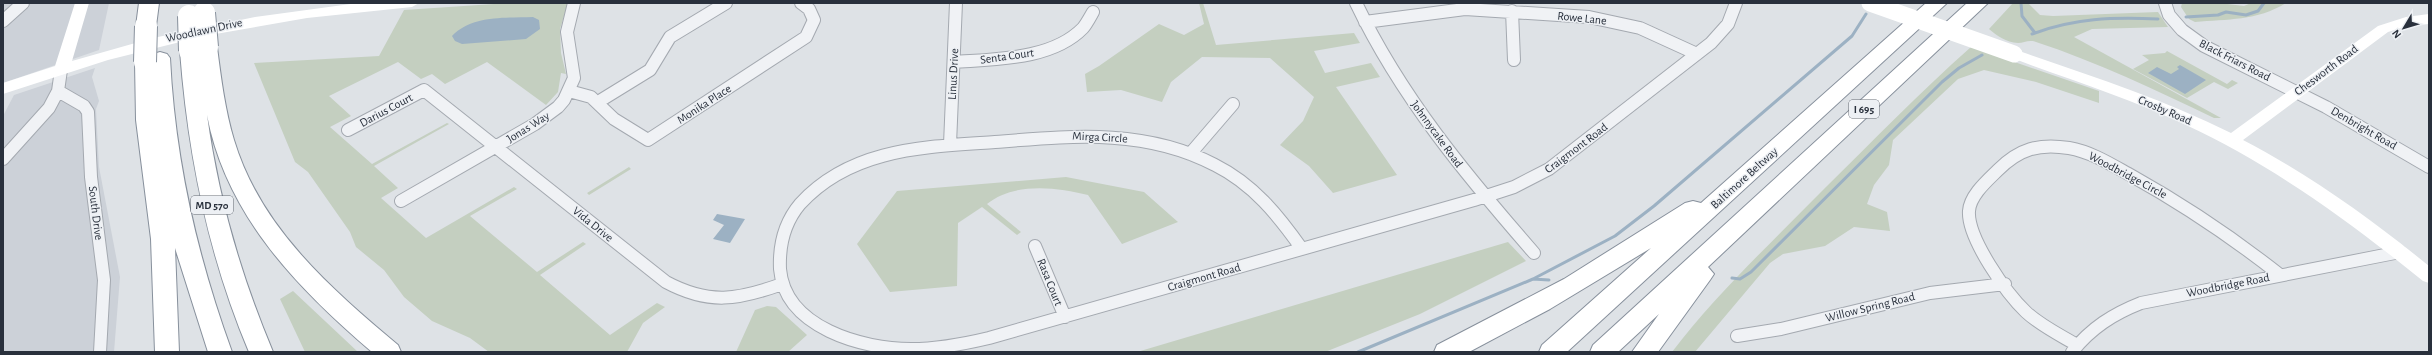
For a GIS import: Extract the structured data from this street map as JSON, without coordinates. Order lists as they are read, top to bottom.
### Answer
{
  "streets": {
    "highway": ["I 695", "Baltimore Beltway", "MD 570"],
    "main road": ["Woodlawn Drive", "Chesworth Road", "Crosby Road"],
    "street": [
      "Rowe Lane",
      "Senta Court",
      "Black Friars Road",
      "Linus Drive",
      "Monika Place",
      "Darius Court",
      "Jonas Way",
      "Denbright Road",
      "Johnnycake Road",
      "Mirga Circle",
      "Craigmont Road",
      "Woodbridge Circle",
      "South Drive",
      "Vida Drive",
      "Rasa Court",
      "Woodbridge Road",
      "Willow Spring Road"
    ]
  },
  "crossings": [
    ["Rowe Lane", "Johnnycake Road"],
    ["Rowe Lane", "Craigmont Road"],
    ["Senta Court", "Linus Drive"],
    ["Black Friars Road", "Chesworth Road"],
    ["Black Friars Road", "Denbright Road"],
    ["Chesworth Road", "Crosby Road"],
    ["Chesworth Road", "Denbright Road"],
    ["Linus Drive", "Mirga Circle"],
    ["Monika Place", "Jonas Way"],
    ["Darius Court", "Vida Drive"],
    ["Crosby Road", "Woodbridge Road"],
    ["Jonas Way", "Vida Drive"],
    ["Johnnycake Road", "Craigmont Road"],
    ["Mirga Circle", "Craigmont Road"],
    ["Craigmont Road", "Vida Drive"],
    ["Craigmont Road", "Rasa Court"],
    ["Woodbridge Circle", "Woodbridge Road"],
    ["Woodbridge Circle", "Willow Spring Road"]
  ],
  "north": "bottom left"
}
